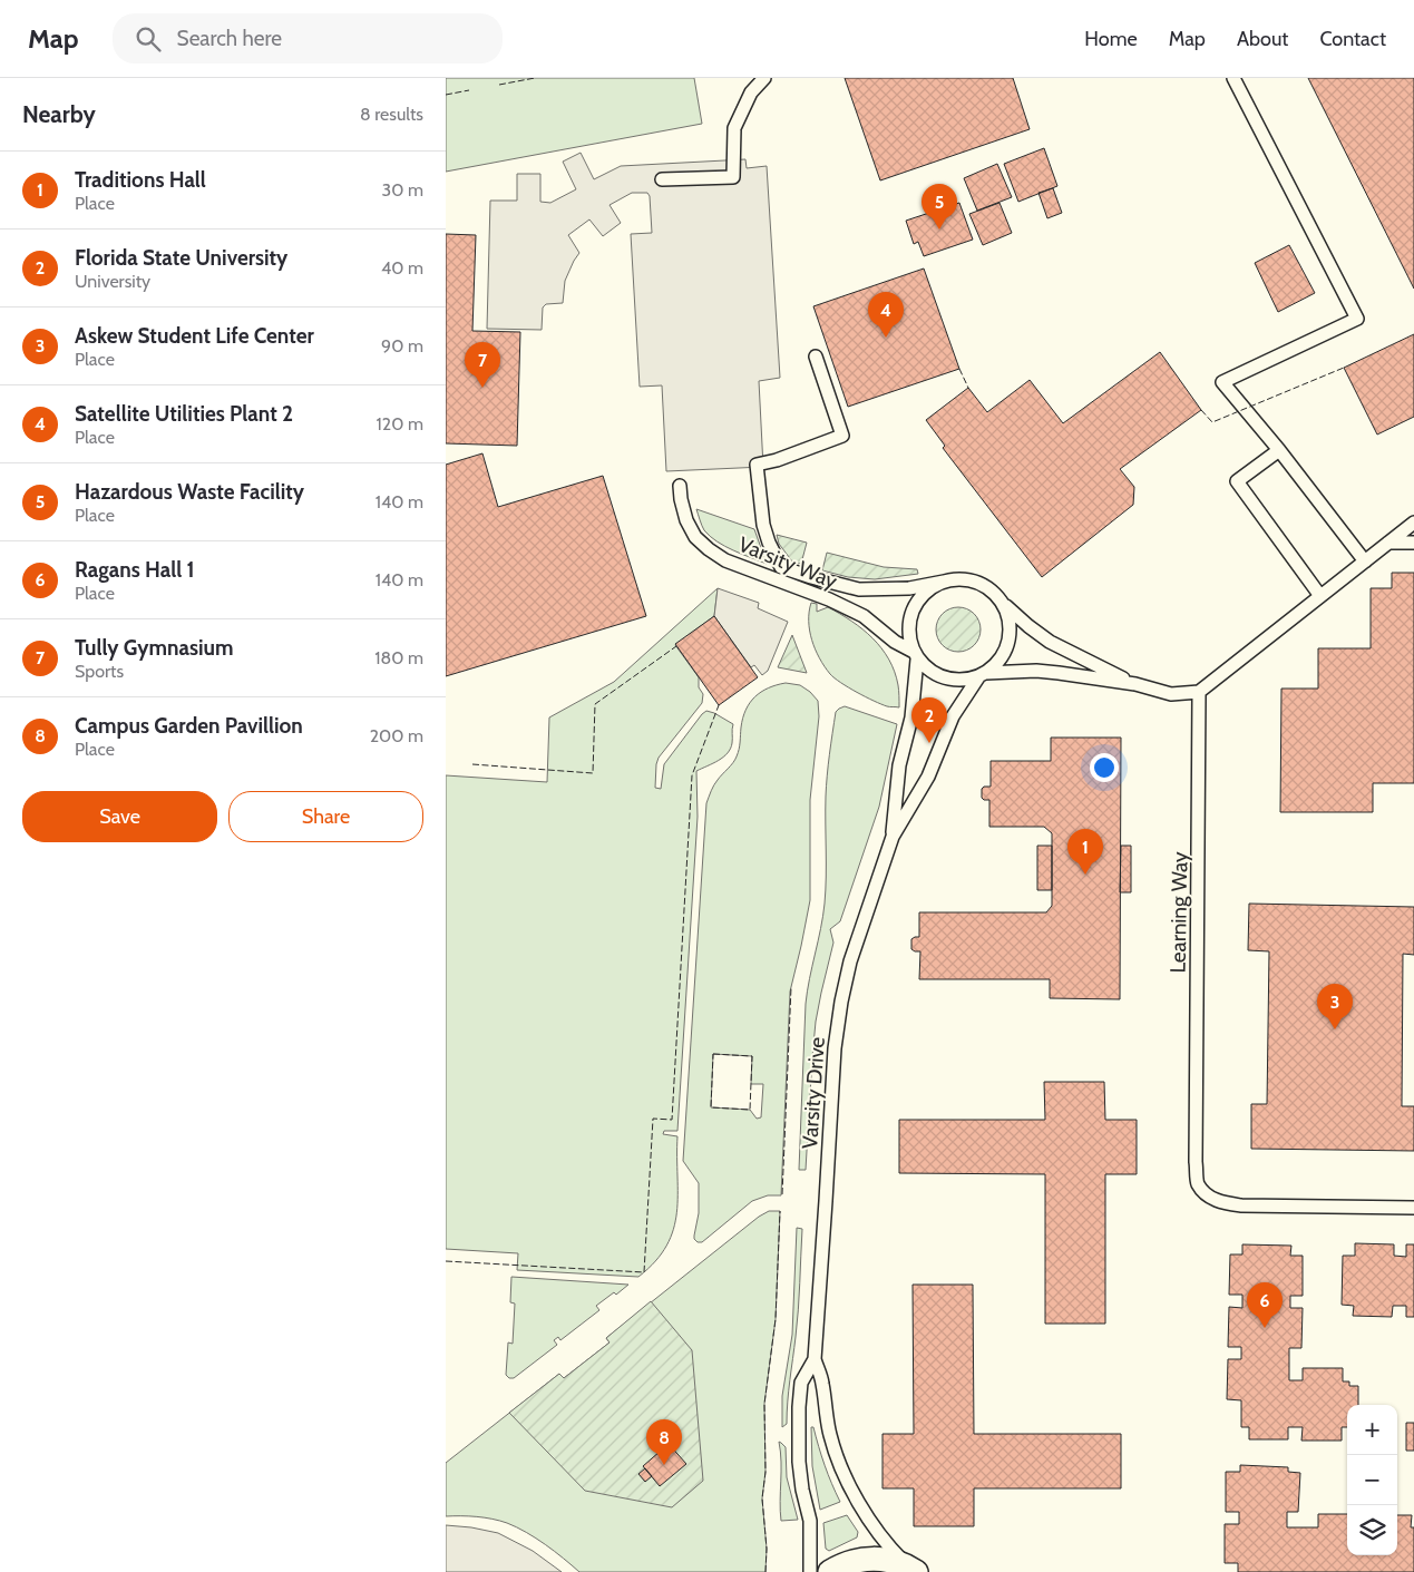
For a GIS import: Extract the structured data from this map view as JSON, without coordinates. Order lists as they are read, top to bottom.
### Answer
{
  "streets": {
    "lane": ["Varsity Way", "Learning Way", "Varsity Drive"]
  },
  "crossings": [
    ["Varsity Way", "Varsity Drive"]
  ],
  "page": {
    "header": "Map",
    "search": "Search here",
    "nav": [
      "Home",
      "Map",
      "About",
      "Contact"
    ],
    "heading": ["Nearby", "8 results"],
    "list": [
      {
        "mark": "1",
        "name": "Traditions Hall",
        "note": "Place",
        "value": "30 m"
      },
      {
        "mark": "2",
        "name": "Florida State University",
        "note": "University",
        "value": "40 m"
      },
      {
        "mark": "3",
        "name": "Askew Student Life Center",
        "note": "Place",
        "value": "90 m"
      },
      {
        "mark": "4",
        "name": "Satellite Utilities Plant 2",
        "note": "Place",
        "value": "120 m"
      },
      {
        "mark": "5",
        "name": "Hazardous Waste Facility",
        "note": "Place",
        "value": "140 m"
      },
      {
        "mark": "6",
        "name": "Ragans Hall 1",
        "note": "Place",
        "value": "140 m"
      },
      {
        "mark": "7",
        "name": "Tully Gymnasium",
        "note": "Sports",
        "value": "180 m"
      },
      {
        "mark": "8",
        "name": "Campus Garden Pavillion",
        "note": "Place",
        "value": "200 m"
      }
    ],
    "pins": [
      "5",
      "4",
      "7",
      "2",
      "1",
      "3",
      "6",
      "8"
    ],
    "buttons": ["Save", "Share"],
    "map_buttons": ["+", "−"]
  }
}
